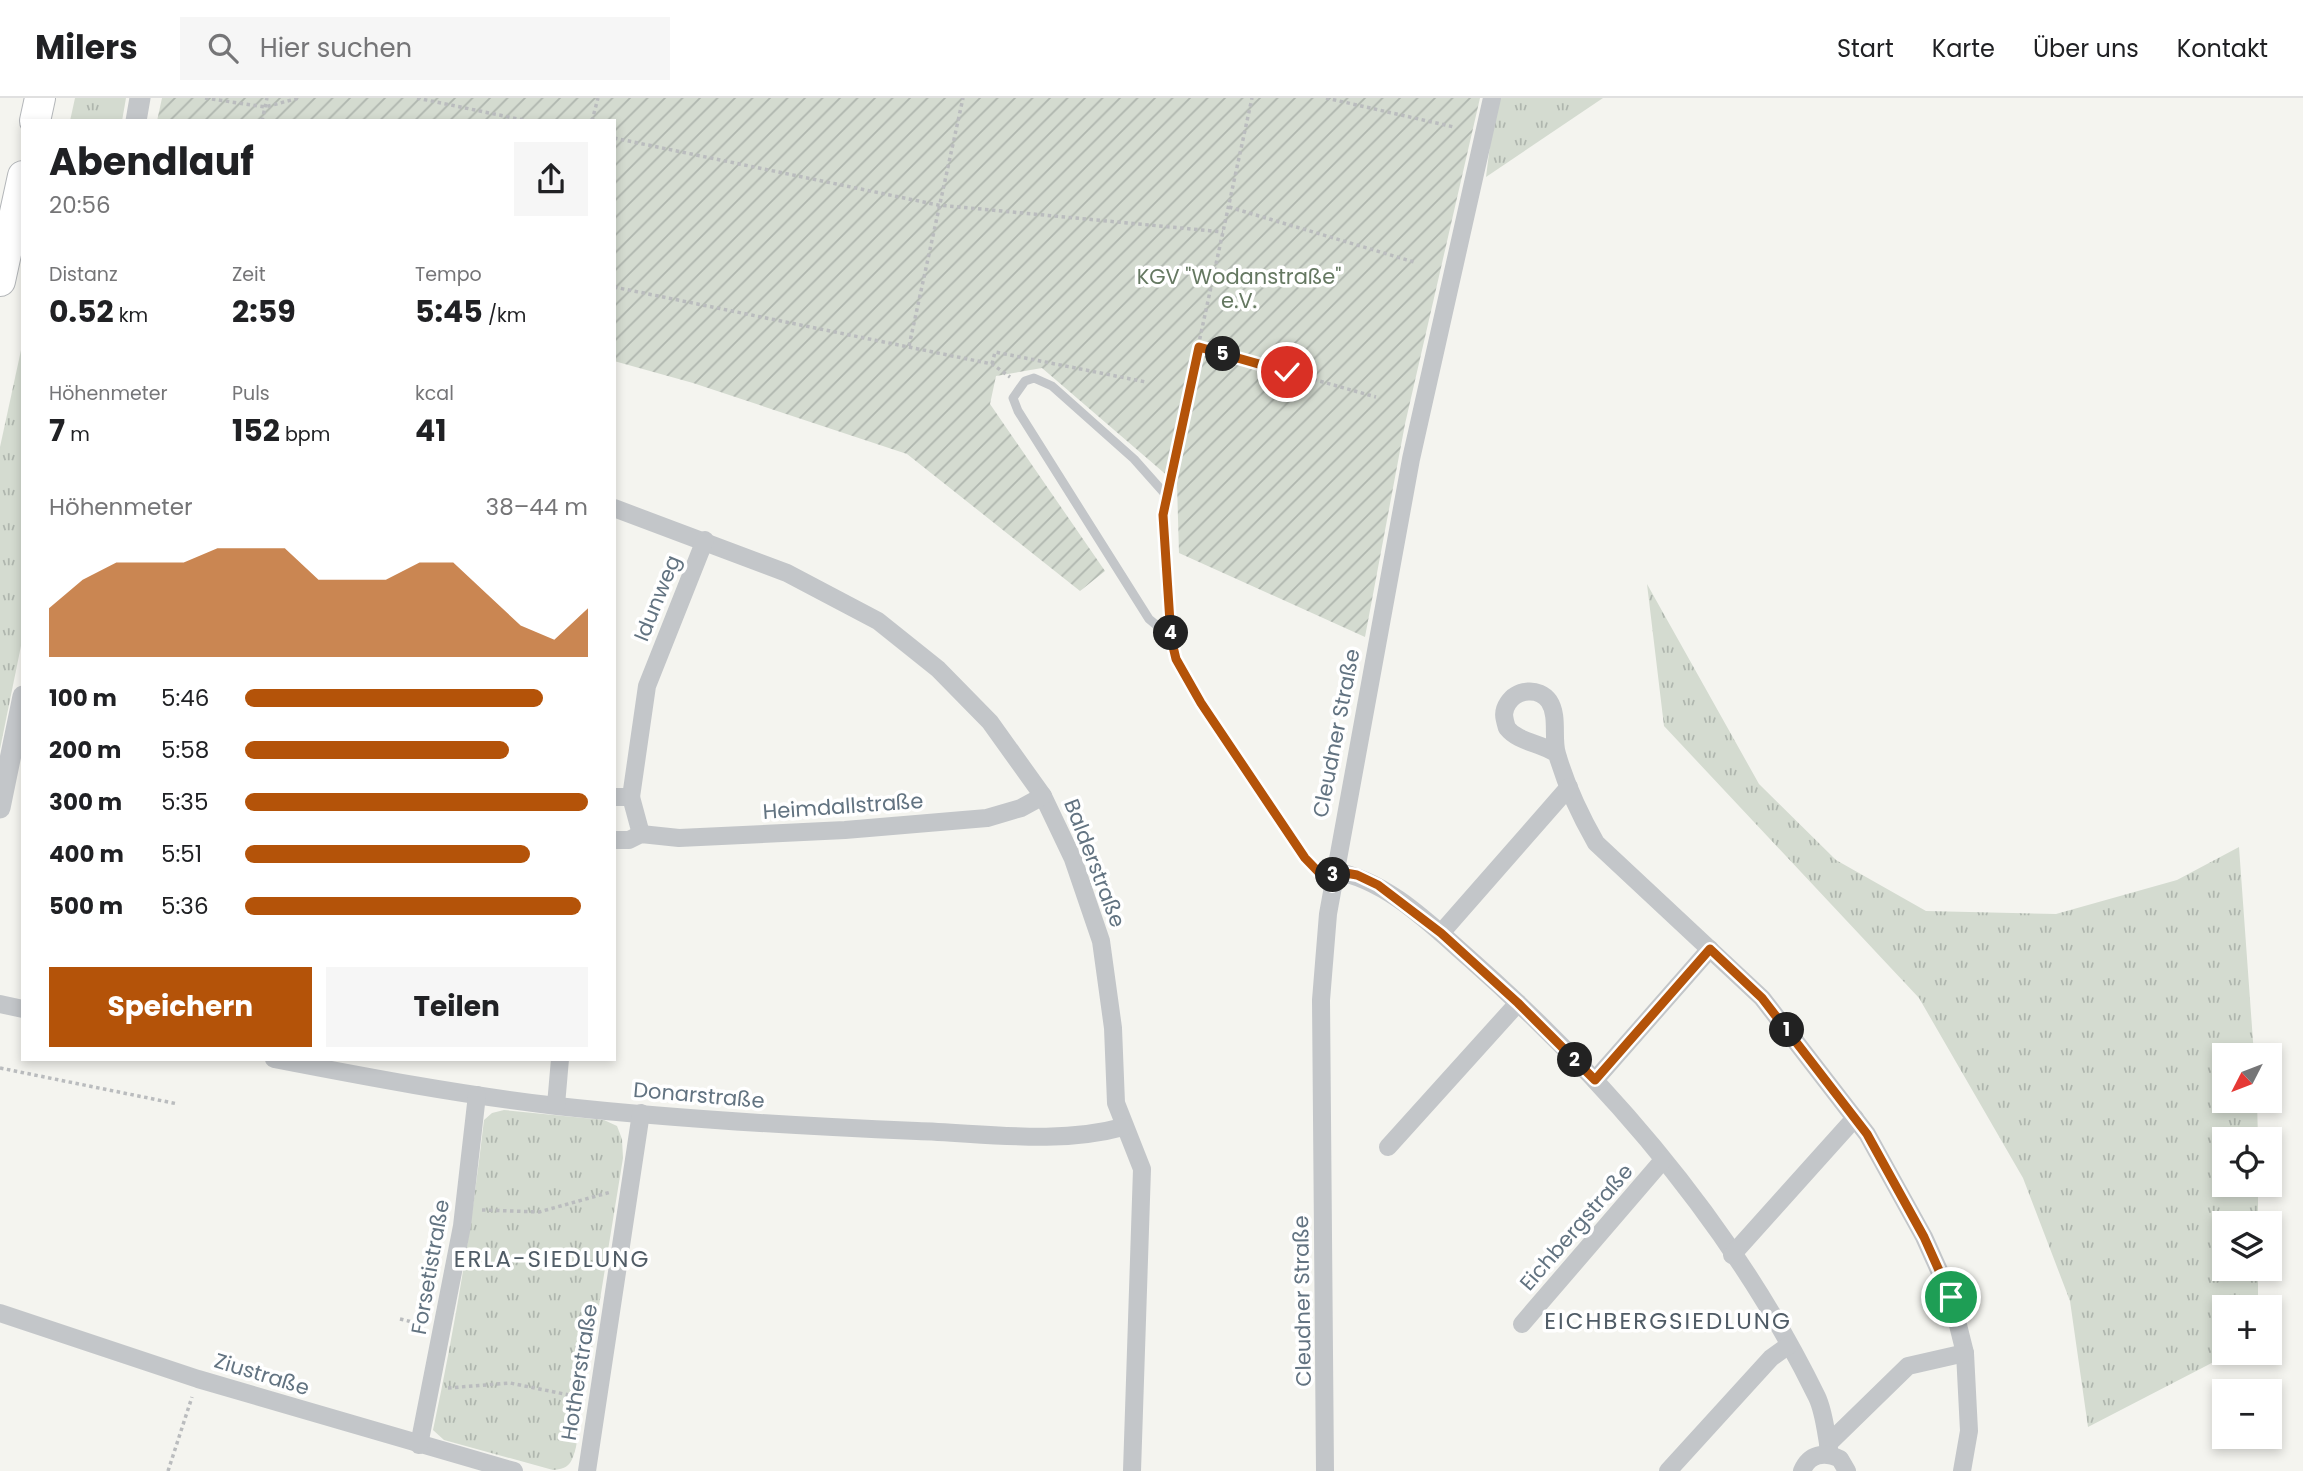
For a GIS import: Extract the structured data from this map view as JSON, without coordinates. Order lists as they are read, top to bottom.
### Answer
{
  "streets": {
    "street": [
      "Idunweg",
      "Cleudner Straße",
      "Heimdallstraße",
      "Balderstraße",
      "Donarstraße",
      "Eichbergstraße",
      "Forsetistraße",
      "Hotherstraße",
      "Ziustraße"
    ]
  },
  "crossings": [
    ["Idunweg", "Balderstraße"],
    ["Cleudner Straße", "Eichbergstraße"],
    ["Heimdallstraße", "Balderstraße"],
    ["Balderstraße", "Donarstraße"],
    ["Donarstraße", "Forsetistraße"],
    ["Donarstraße", "Hotherstraße"],
    ["Forsetistraße", "Ziustraße"]
  ],
  "districts": ["ERLA-SIEDLUNG", "EICHBERGSIEDLUNG"],
  "parks": ["KGV \"Wodanstraße\" e.V."],
  "north": "bottom left",
  "page": {
    "header": "Milers",
    "search": "Hier suchen",
    "nav": [
      "Start",
      "Karte",
      "Über uns",
      "Kontakt"
    ],
    "heading": ["Abendlauf", "20:56"],
    "stats": [
      ["Distanz", "0.52 km"],
      ["Zeit", "2:59"],
      ["Tempo", "5:45 /km"],
      ["Höhenmeter", "7 m"],
      ["Puls", "152 bpm"],
      ["kcal", "41"]
    ],
    "pins": [
      "5",
      "4",
      "3",
      "1",
      "2"
    ],
    "chart": ["Höhenmeter", "38–44 m"],
    "list": [
      {
        "name": "100 m",
        "note": "5:46"
      },
      {
        "name": "200 m",
        "note": "5:58"
      },
      {
        "name": "300 m",
        "note": "5:35"
      },
      {
        "name": "400 m",
        "note": "5:51"
      },
      {
        "name": "500 m",
        "note": "5:36"
      }
    ],
    "buttons": ["Speichern", "Teilen"],
    "map_buttons": ["+", "−"]
  }
}
